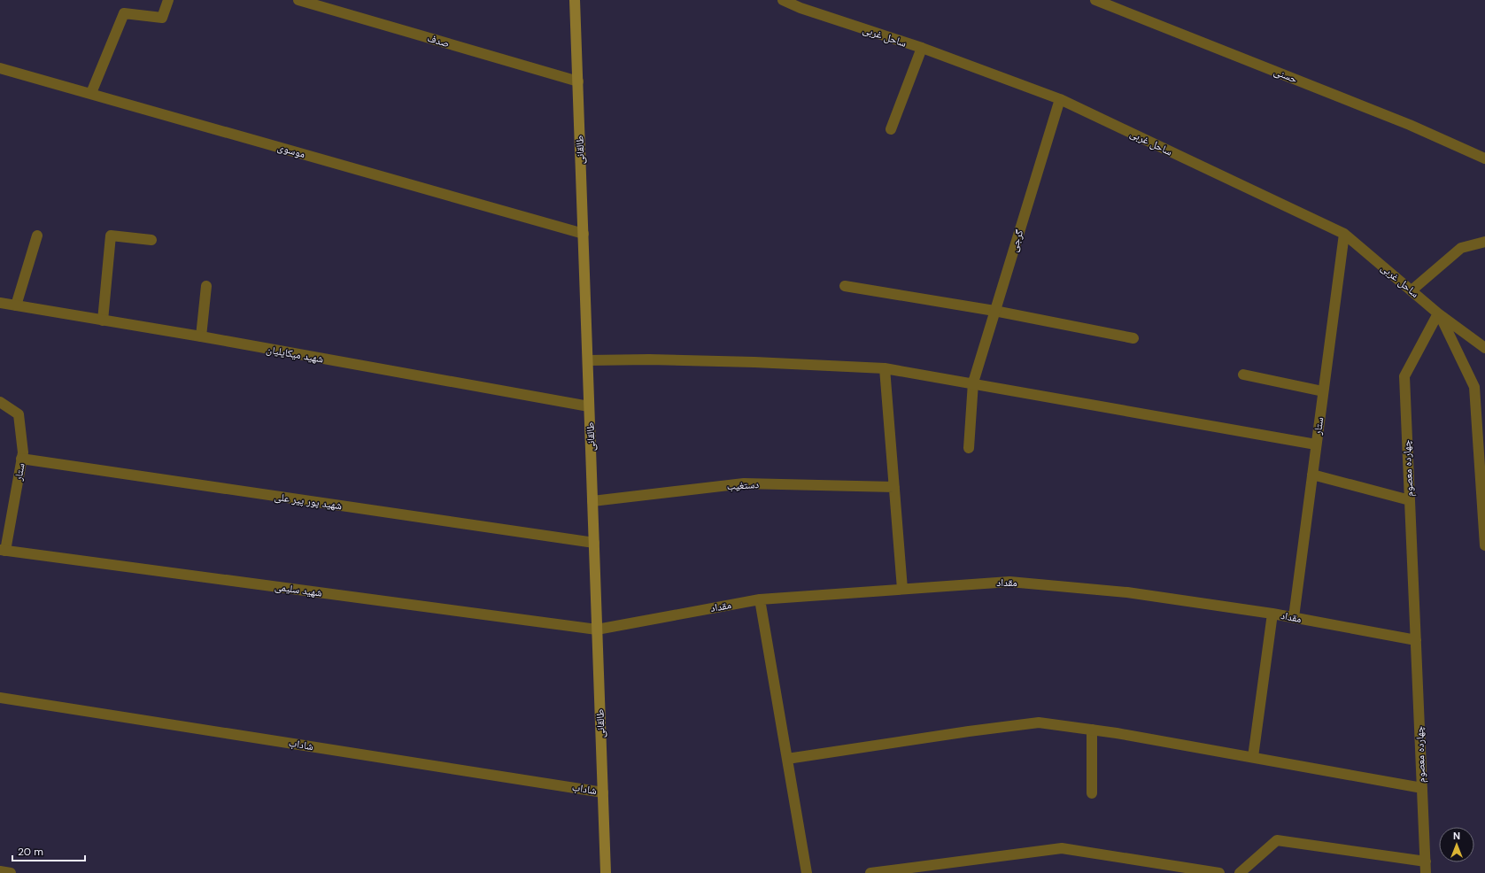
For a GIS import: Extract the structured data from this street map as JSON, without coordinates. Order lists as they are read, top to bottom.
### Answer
{
  "streets": {
    "street": [
      "ساحل غربی",
      "صدف",
      "حسنی",
      "طالقانی",
      "موسوی",
      "گرجی",
      "شهید میکایلیان",
      "ستار",
      "چهارده معصوم",
      "دستغیب",
      "شهید پور پیر علی",
      "مقداد",
      "شهید سلیمی",
      "شاداب"
    ]
  },
  "crossings": [
    ["ساحل غربی", "گرجی"],
    ["ساحل غربی", "ستار"],
    ["ساحل غربی", "چهارده معصوم"],
    ["صدف", "طالقانی"],
    ["طالقانی", "موسوی"],
    ["طالقانی", "شهید میکایلیان"],
    ["طالقانی", "دستغیب"],
    ["طالقانی", "شهید پور پیر علی"],
    ["طالقانی", "مقداد"],
    ["طالقانی", "شهید سلیمی"],
    ["طالقانی", "شاداب"],
    ["ستار", "شهید پور پیر علی"],
    ["ستار", "مقداد"],
    ["ستار", "شهید سلیمی"],
    ["چهارده معصوم", "مقداد"],
    ["مقداد", "شهید سلیمی"]
  ],
  "scale_bar": "20 m",
  "north": "top"
}
